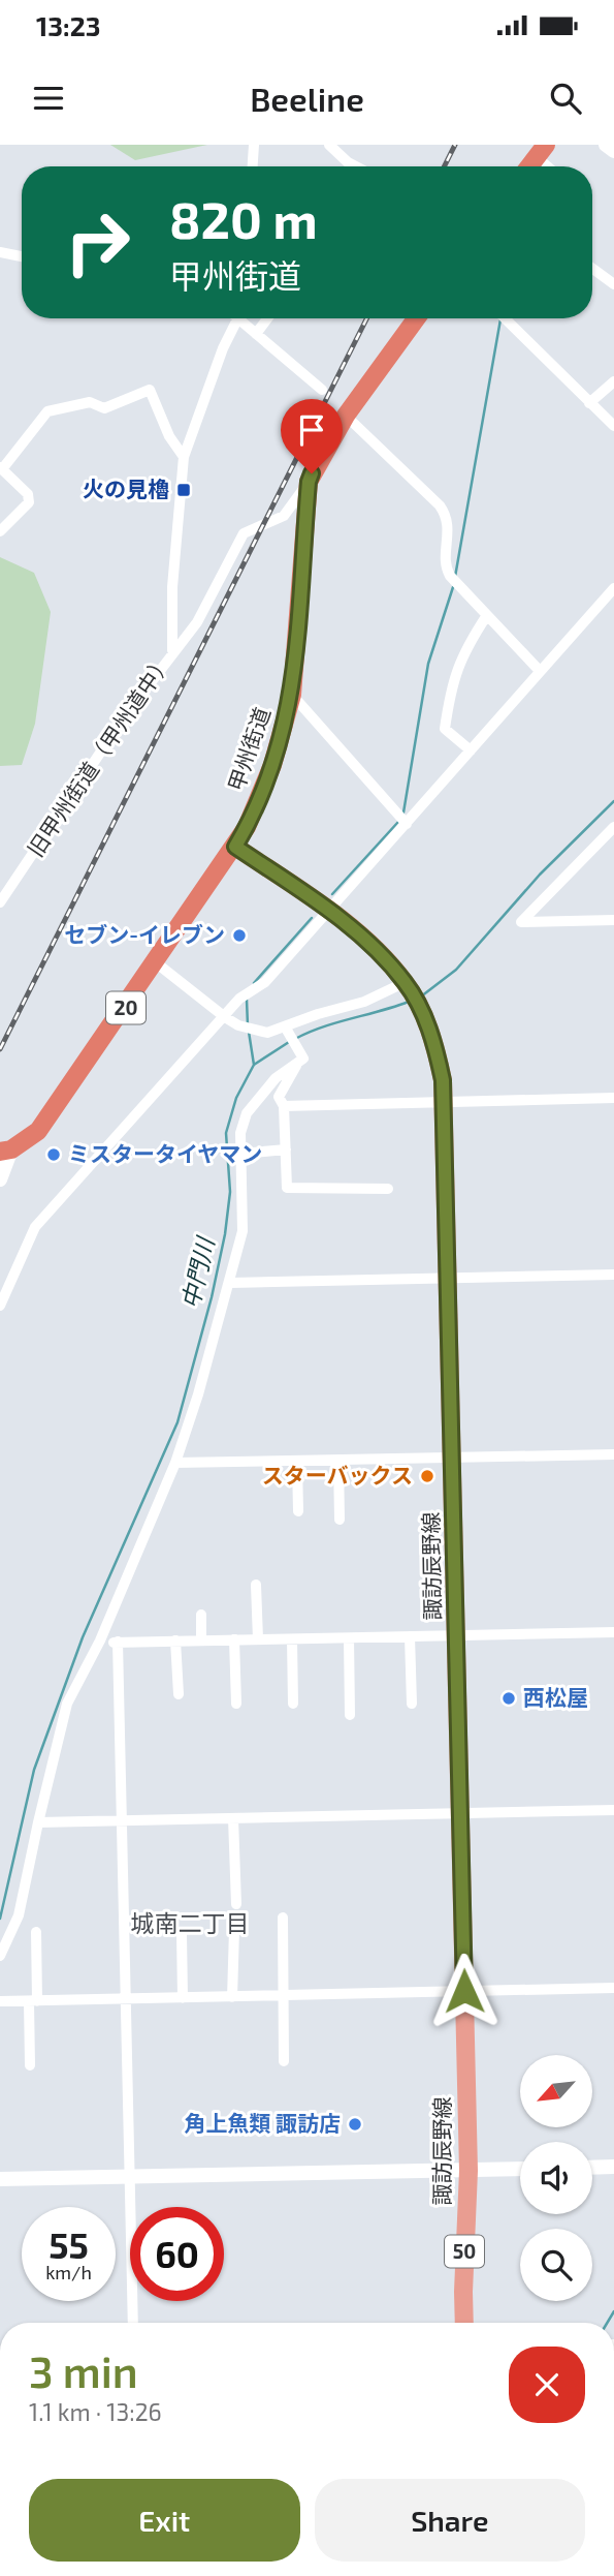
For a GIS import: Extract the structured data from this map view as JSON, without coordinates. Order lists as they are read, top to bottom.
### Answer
{
  "streets": {
    "highway": ["甲州街道", "20"],
    "main road": ["諏訪辰野線", "50"],
    "street": ["旧甲州街道（甲州道中）"]
  },
  "crossings": [
    ["甲州街道", "諏訪辰野線"]
  ],
  "districts": ["城南二丁目"],
  "water": ["中門川"],
  "places": {
    "transit": ["火の見櫓"],
    "other": [
      "セブン-イレブン",
      "ミスタータイヤマン",
      "スターバックス",
      "西松屋",
      "角上魚類 諏訪店"
    ]
  },
  "north": "bottom left",
  "page": {
    "status": "13:23",
    "header": "Beeline",
    "turn": ["820 m", "甲州街道"],
    "speed": "55 km/h",
    "limit": "60",
    "heading": ["3 min", "1.1 km · 13:26"],
    "buttons": ["Exit", "Share"]
  }
}
